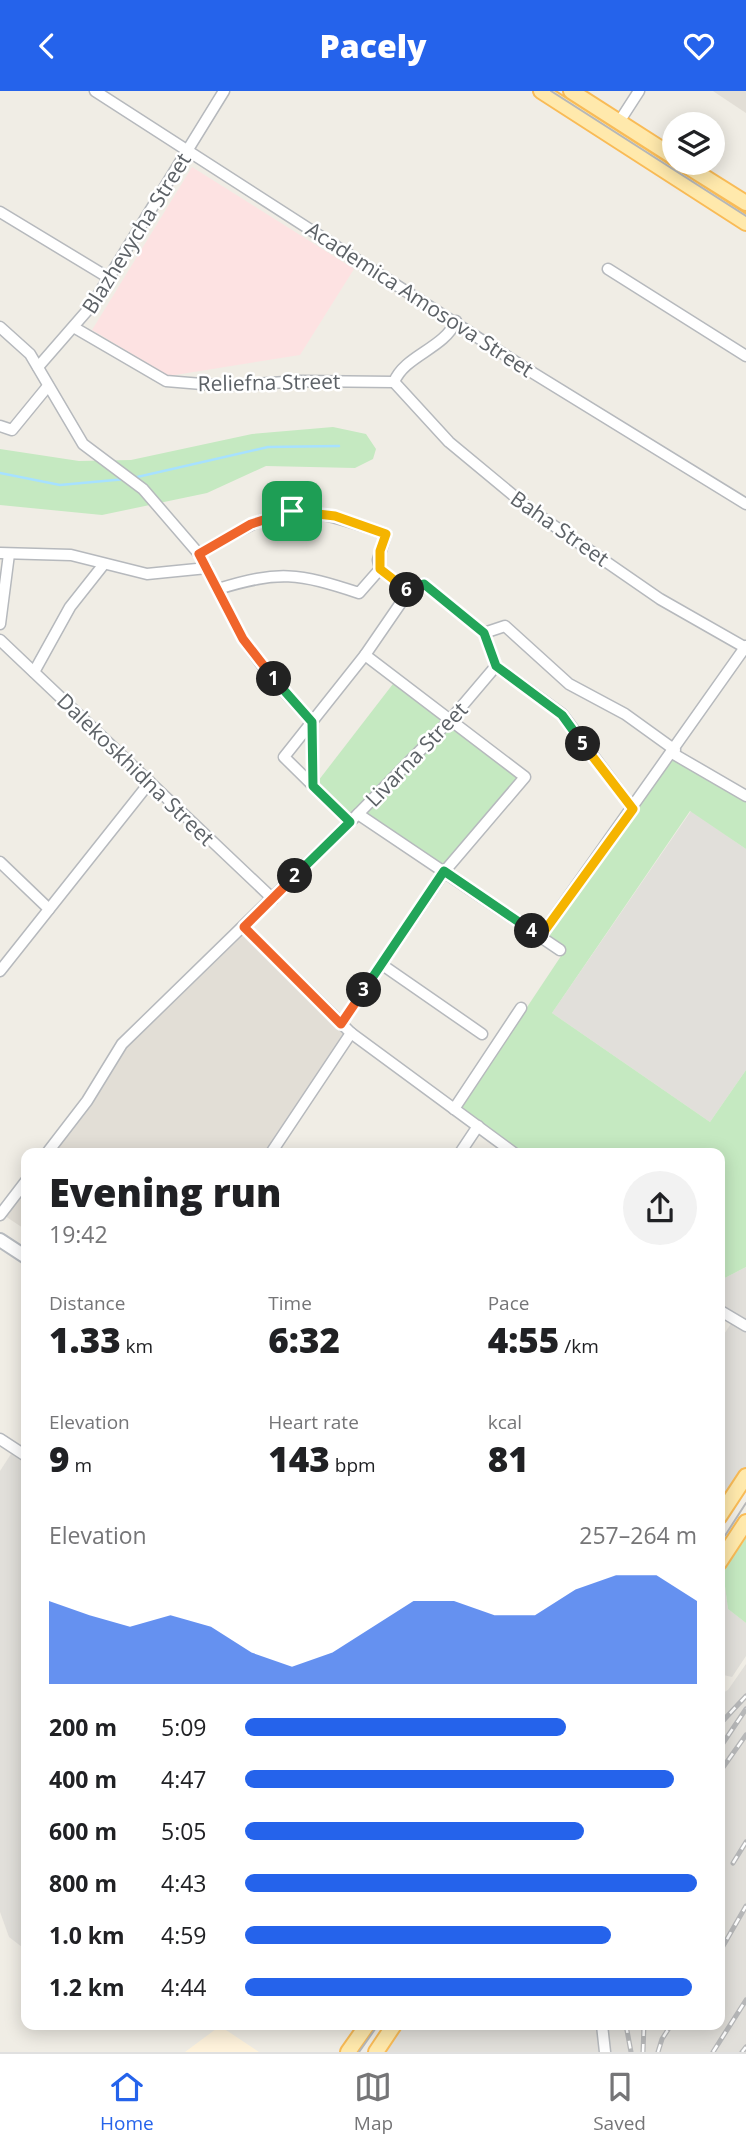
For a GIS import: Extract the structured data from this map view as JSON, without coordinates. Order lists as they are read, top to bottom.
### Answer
{
  "streets": {
    "street": [
      "Blazhevycha Street",
      "Academica Amosova Street",
      "Reliefna Street",
      "Baha Street",
      "Livarna Street",
      "Dalekoskhidna Street"
    ]
  },
  "crossings": [
    ["Blazhevycha Street", "Academica Amosova Street"],
    ["Blazhevycha Street", "Reliefna Street"],
    ["Reliefna Street", "Baha Street"],
    ["Livarna Street", "Dalekoskhidna Street"]
  ],
  "page": {
    "header": "Pacely",
    "pins": [
      "6",
      "1",
      "5",
      "2",
      "4",
      "3"
    ],
    "heading": ["Evening run", "19:42"],
    "stats": [
      ["Distance", "1.33 km"],
      ["Time", "6:32"],
      ["Pace", "4:55 /km"],
      ["Elevation", "9 m"],
      ["Heart rate", "143 bpm"],
      ["kcal", "81"]
    ],
    "chart": ["Elevation", "257–264 m"],
    "list": [
      {
        "name": "200 m",
        "note": "5:09"
      },
      {
        "name": "400 m",
        "note": "4:47"
      },
      {
        "name": "600 m",
        "note": "5:05"
      },
      {
        "name": "800 m",
        "note": "4:43"
      },
      {
        "name": "1.0 km",
        "note": "4:59"
      },
      {
        "name": "1.2 km",
        "note": "4:44"
      }
    ],
    "tabs": ["Home", "Map", "Saved"]
  }
}
